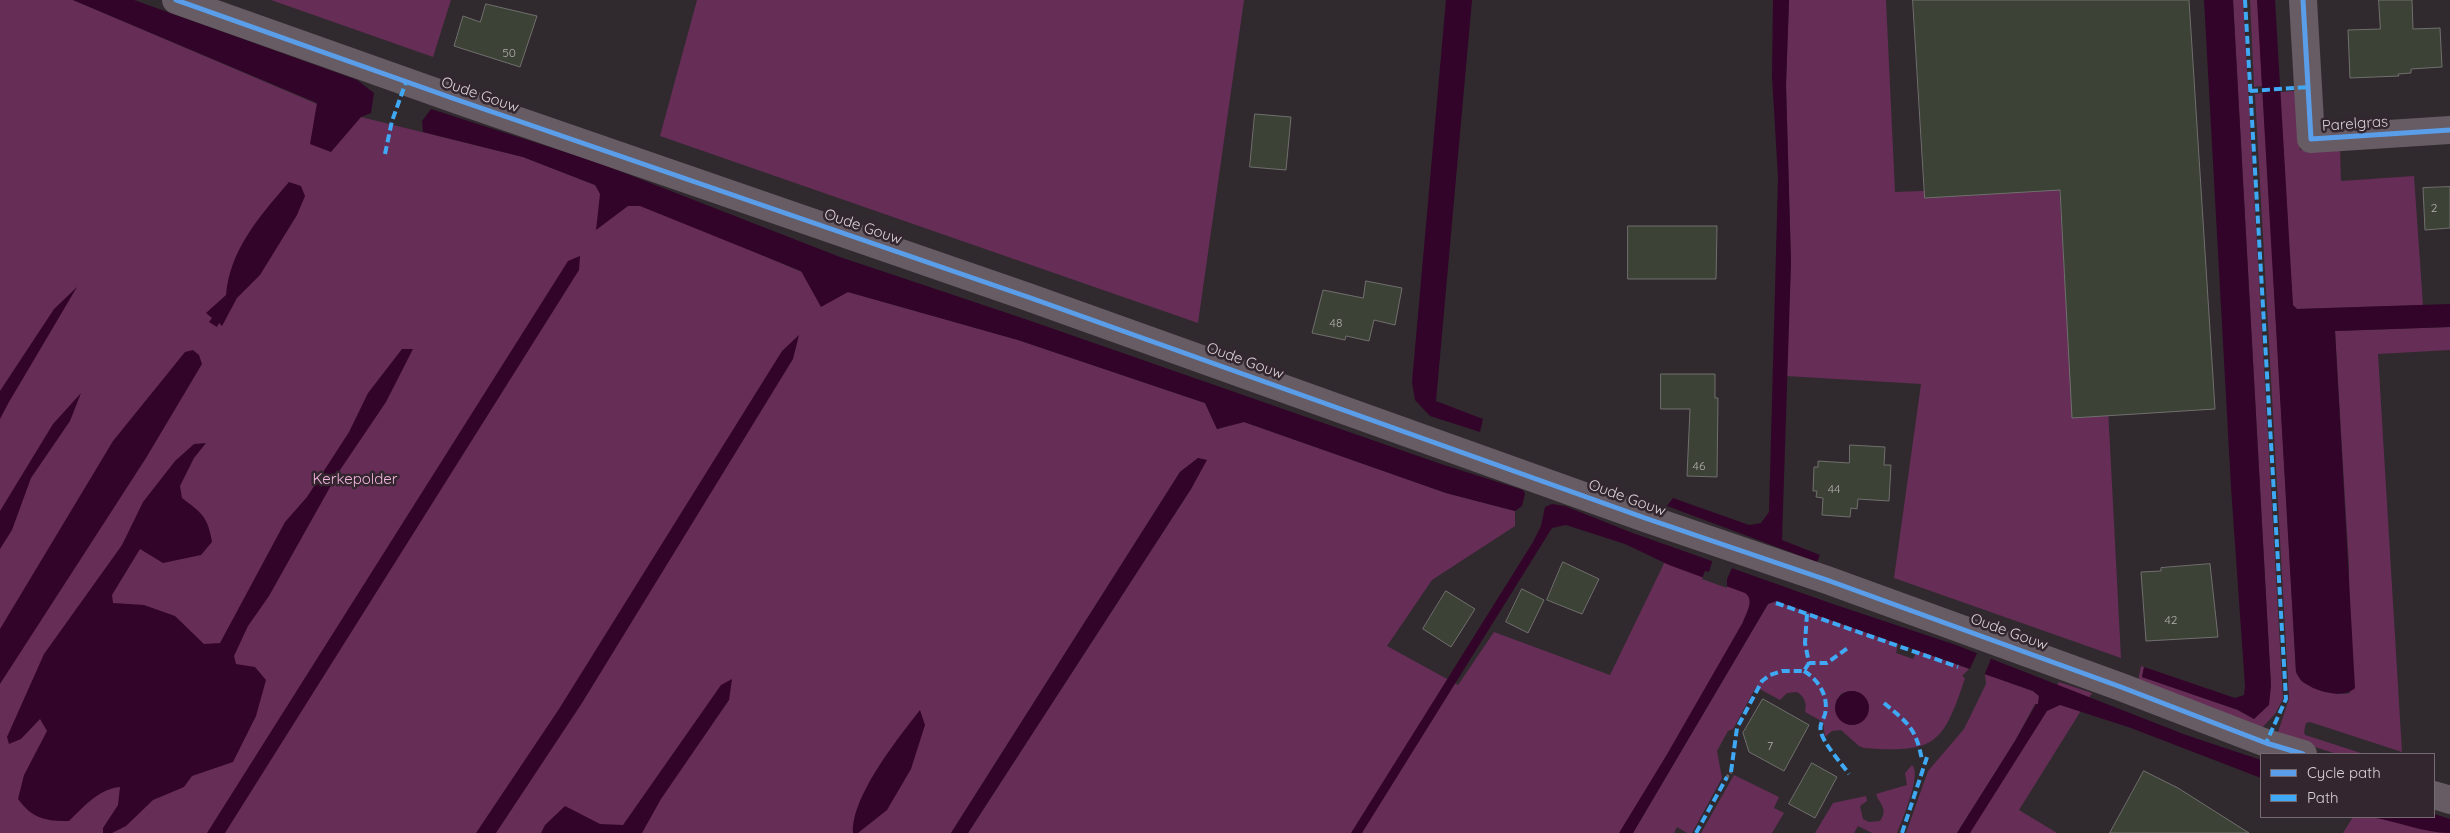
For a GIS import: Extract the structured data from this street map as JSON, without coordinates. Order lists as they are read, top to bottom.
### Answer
{
  "streets": {
    "street": ["Oude Gouw", "Parelgras"]
  },
  "parks": ["Kerkepolder"],
  "house_numbers": [
    "50",
    "2",
    "48",
    "46",
    "44",
    "42",
    "7"
  ],
  "legend": ["Cycle path", "Path"]
}
